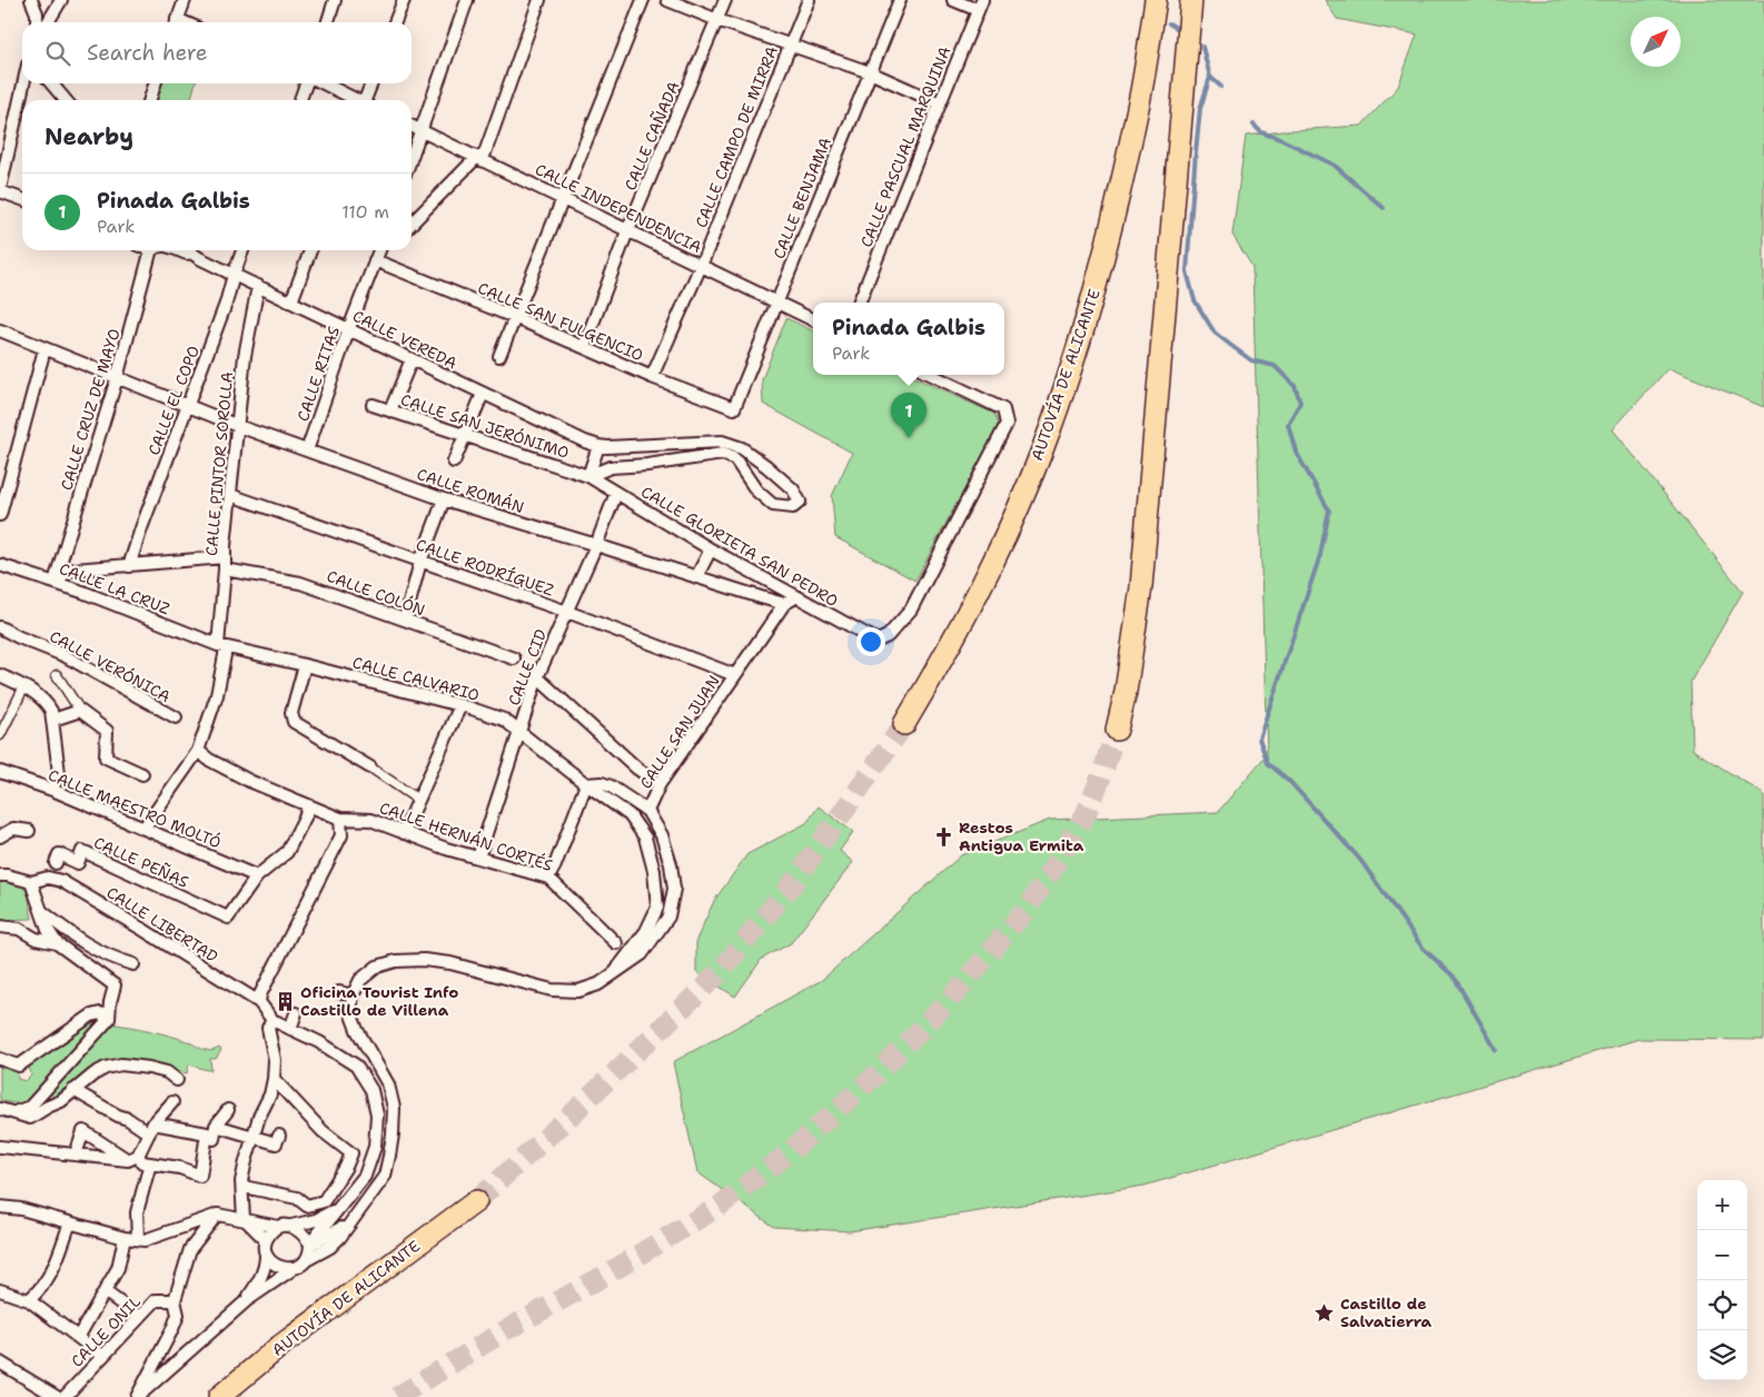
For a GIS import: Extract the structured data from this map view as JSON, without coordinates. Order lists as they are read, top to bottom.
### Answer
{
  "streets": {
    "highway": ["AUTOVÍA DE ALICANTE"],
    "street": [
      "CALLE CAÑADA",
      "CALLE CAMPO DE MIRRA",
      "CALLE PASCUAL MARQUINA",
      "CALLE BENJAMA",
      "CALLE INDEPENDENCIA",
      "CALLE SAN FULGENCIO",
      "CALLE VEREDA",
      "CALLE RITAS",
      "CALLE EL COPO",
      "CALLE CRUZ DE MAYO",
      "CALLE SAN JERÓNIMO",
      "CALLE PINTOR SOROLLA",
      "CALLE ROMÁN",
      "CALLE GLORIETA SAN PEDRO",
      "CALLE RODRÍGUEZ",
      "CALLE LA CRUZ",
      "CALLE COLÓN",
      "CALLE VERÓNICA",
      "CALLE CID",
      "CALLE CALVARIO",
      "CALLE SAN JUAN",
      "CALLE MAESTRO MOLTÓ",
      "CALLE HERNÁN CORTÉS",
      "CALLE PEÑAS",
      "CALLE LIBERTAD",
      "CALLE ONIL"
    ]
  },
  "crossings": [
    ["CALLE CAÑADA", "CALLE INDEPENDENCIA"],
    ["CALLE CAÑADA", "CALLE SAN FULGENCIO"],
    ["CALLE CAMPO DE MIRRA", "CALLE INDEPENDENCIA"],
    ["CALLE CAMPO DE MIRRA", "CALLE SAN FULGENCIO"],
    ["CALLE BENJAMA", "CALLE INDEPENDENCIA"],
    ["CALLE BENJAMA", "CALLE SAN FULGENCIO"],
    ["CALLE SAN FULGENCIO", "CALLE RITAS"],
    ["CALLE VEREDA", "CALLE RITAS"],
    ["CALLE VEREDA", "CALLE EL COPO"],
    ["CALLE VEREDA", "CALLE PINTOR SOROLLA"],
    ["CALLE RITAS", "CALLE ROMÁN"],
    ["CALLE EL COPO", "CALLE ROMÁN"],
    ["CALLE EL COPO", "CALLE COLÓN"],
    ["CALLE CRUZ DE MAYO", "CALLE ROMÁN"],
    ["CALLE CRUZ DE MAYO", "CALLE LA CRUZ"],
    ["CALLE CRUZ DE MAYO", "CALLE COLÓN"],
    ["CALLE SAN JERÓNIMO", "CALLE GLORIETA SAN PEDRO"],
    ["CALLE PINTOR SOROLLA", "CALLE ROMÁN"],
    ["CALLE PINTOR SOROLLA", "CALLE RODRÍGUEZ"],
    ["CALLE PINTOR SOROLLA", "CALLE LA CRUZ"],
    ["CALLE PINTOR SOROLLA", "CALLE COLÓN"],
    ["CALLE PINTOR SOROLLA", "CALLE CALVARIO"],
    ["CALLE PINTOR SOROLLA", "CALLE MAESTRO MOLTÓ"],
    ["CALLE PINTOR SOROLLA", "CALLE HERNÁN CORTÉS"],
    ["CALLE ROMÁN", "CALLE CID"],
    ["CALLE ROMÁN", "CALLE SAN JUAN"],
    ["CALLE GLORIETA SAN PEDRO", "CALLE CID"],
    ["CALLE RODRÍGUEZ", "CALLE CID"],
    ["CALLE RODRÍGUEZ", "CALLE SAN JUAN"],
    ["CALLE LA CRUZ", "CALLE COLÓN"],
    ["CALLE LA CRUZ", "CALLE CALVARIO"],
    ["CALLE CID", "CALLE CALVARIO"],
    ["CALLE CID", "CALLE HERNÁN CORTÉS"],
    ["CALLE CALVARIO", "CALLE SAN JUAN"],
    ["CALLE MAESTRO MOLTÓ", "CALLE PEÑAS"]
  ],
  "places": {
    "church": ["Restos Antigua Ermita"],
    "building": ["Oficina Tourist Info Castillo de Villena"],
    "place": ["Castillo de Salvatierra"]
  },
  "north": "top right",
  "page": {
    "search": "Search here",
    "heading": "Nearby",
    "list": [
      {
        "mark": "1",
        "name": "Pinada Galbis",
        "note": "Park",
        "value": "110 m"
      }
    ],
    "popup": ["Pinada Galbis", "Park"],
    "pins": "1",
    "map_buttons": ["+", "−"]
  }
}
